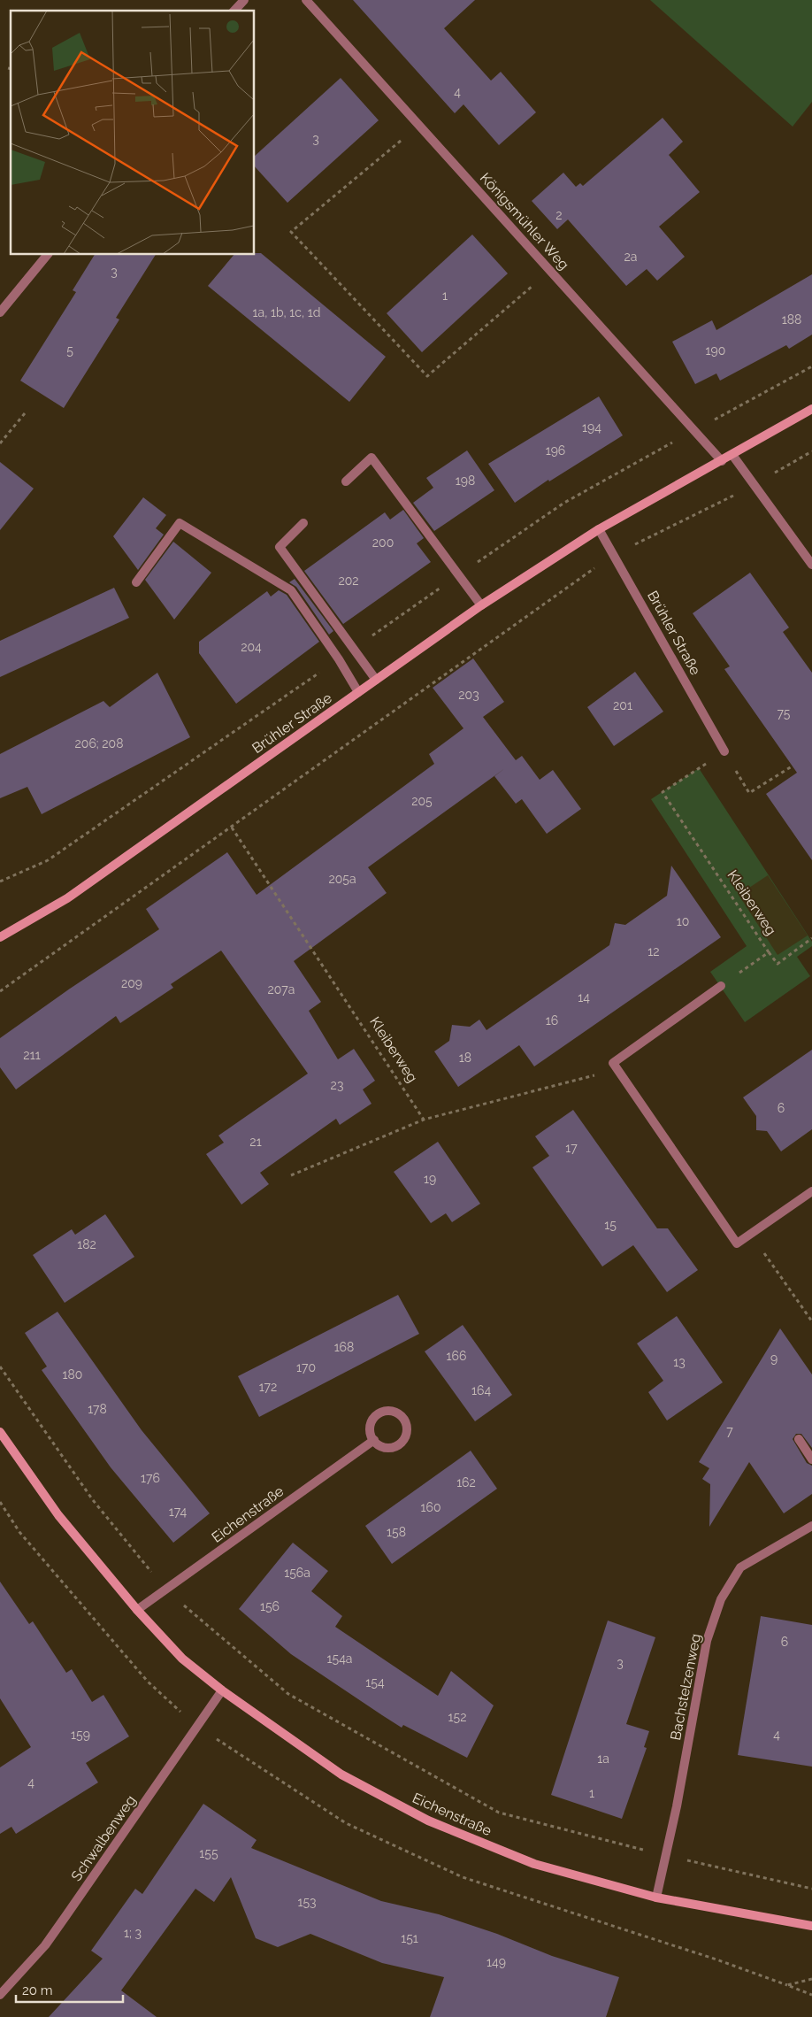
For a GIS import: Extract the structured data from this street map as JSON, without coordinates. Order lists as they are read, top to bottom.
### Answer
{
  "streets": {
    "main road": ["Brühler Straße", "Eichenstraße"],
    "street": ["Königsmühler Weg", "Bachstelzenweg", "Schwalbenweg"],
    "path": ["Kleiberweg"]
  },
  "crossings": [
    ["Königsmühler Weg", "Brühler Straße"],
    ["Brühler Straße", "Kleiberweg"],
    ["Eichenstraße", "Bachstelzenweg"],
    ["Eichenstraße", "Schwalbenweg"]
  ],
  "house_numbers": [
    "4",
    "3",
    "2",
    "2a",
    "3",
    "1",
    "1a, 1b, 1c, 1d",
    "188",
    "5",
    "190",
    "194",
    "196",
    "198",
    "200",
    "202",
    "204",
    "203",
    "201",
    "75",
    "206; 208",
    "205",
    "205a",
    "10",
    "12",
    "209",
    "207a",
    "14",
    "16",
    "211",
    "18",
    "23",
    "6",
    "21",
    "17",
    "19",
    "15",
    "182",
    "168",
    "166",
    "9",
    "13",
    "170",
    "180",
    "172",
    "164",
    "178",
    "7",
    "176",
    "162",
    "160",
    "174",
    "158",
    "156a",
    "156",
    "6",
    "154a",
    "3",
    "154",
    "152",
    "159",
    "4",
    "1a",
    "4",
    "1",
    "155",
    "153",
    "1; 3",
    "151",
    "149"
  ],
  "scale_bar": "20 m"
}
